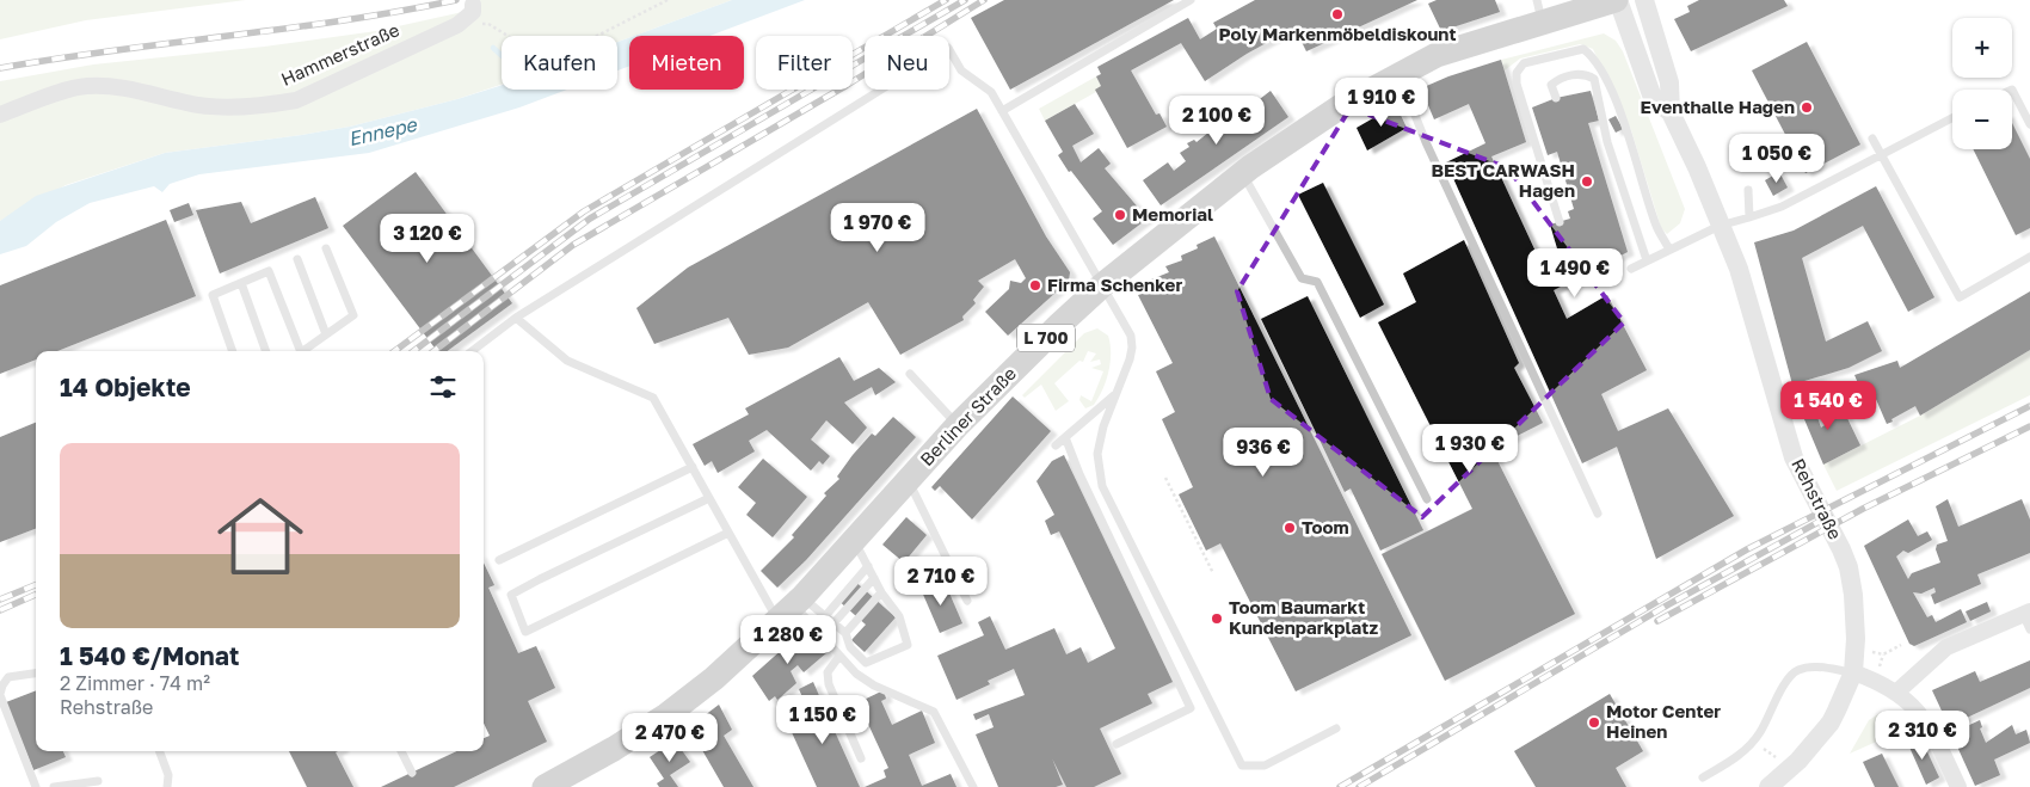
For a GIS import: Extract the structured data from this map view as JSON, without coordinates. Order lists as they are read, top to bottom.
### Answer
{
  "streets": {
    "main road": ["L 700", "Berliner Straße"],
    "street": ["Hammerstraße", "Rehstraße"]
  },
  "crossings": [
    ["Berliner Straße", "Rehstraße"]
  ],
  "water": ["Ennepe"],
  "places": [
    "Poly Markenmöbeldiskount",
    "Eventhalle Hagen",
    "BEST CARWASH Hagen",
    "Memorial",
    "Firma Schenker",
    "Toom",
    "Toom Baumarkt Kundenparkplatz",
    "Motor Center Heinen"
  ],
  "page": {
    "map_buttons": ["+", "−"],
    "chip": [
      "Kaufen",
      "Mieten",
      "Filter",
      "Neu"
    ],
    "price": [
      "1 910 €",
      "2 100 €",
      "1 050 €",
      "1 970 €",
      "3 120 €",
      "1 490 €",
      "1 540 €",
      "1 930 €",
      "936 €",
      "2 710 €",
      "1 280 €",
      "1 150 €",
      "2 310 €",
      "2 470 €"
    ],
    "heading": "14 Objekte",
    "list": [
      {
        "name": "1 540 €/Monat",
        "note": "2 Zimmer · 74 m² · Rehstraße"
      }
    ]
  }
}
